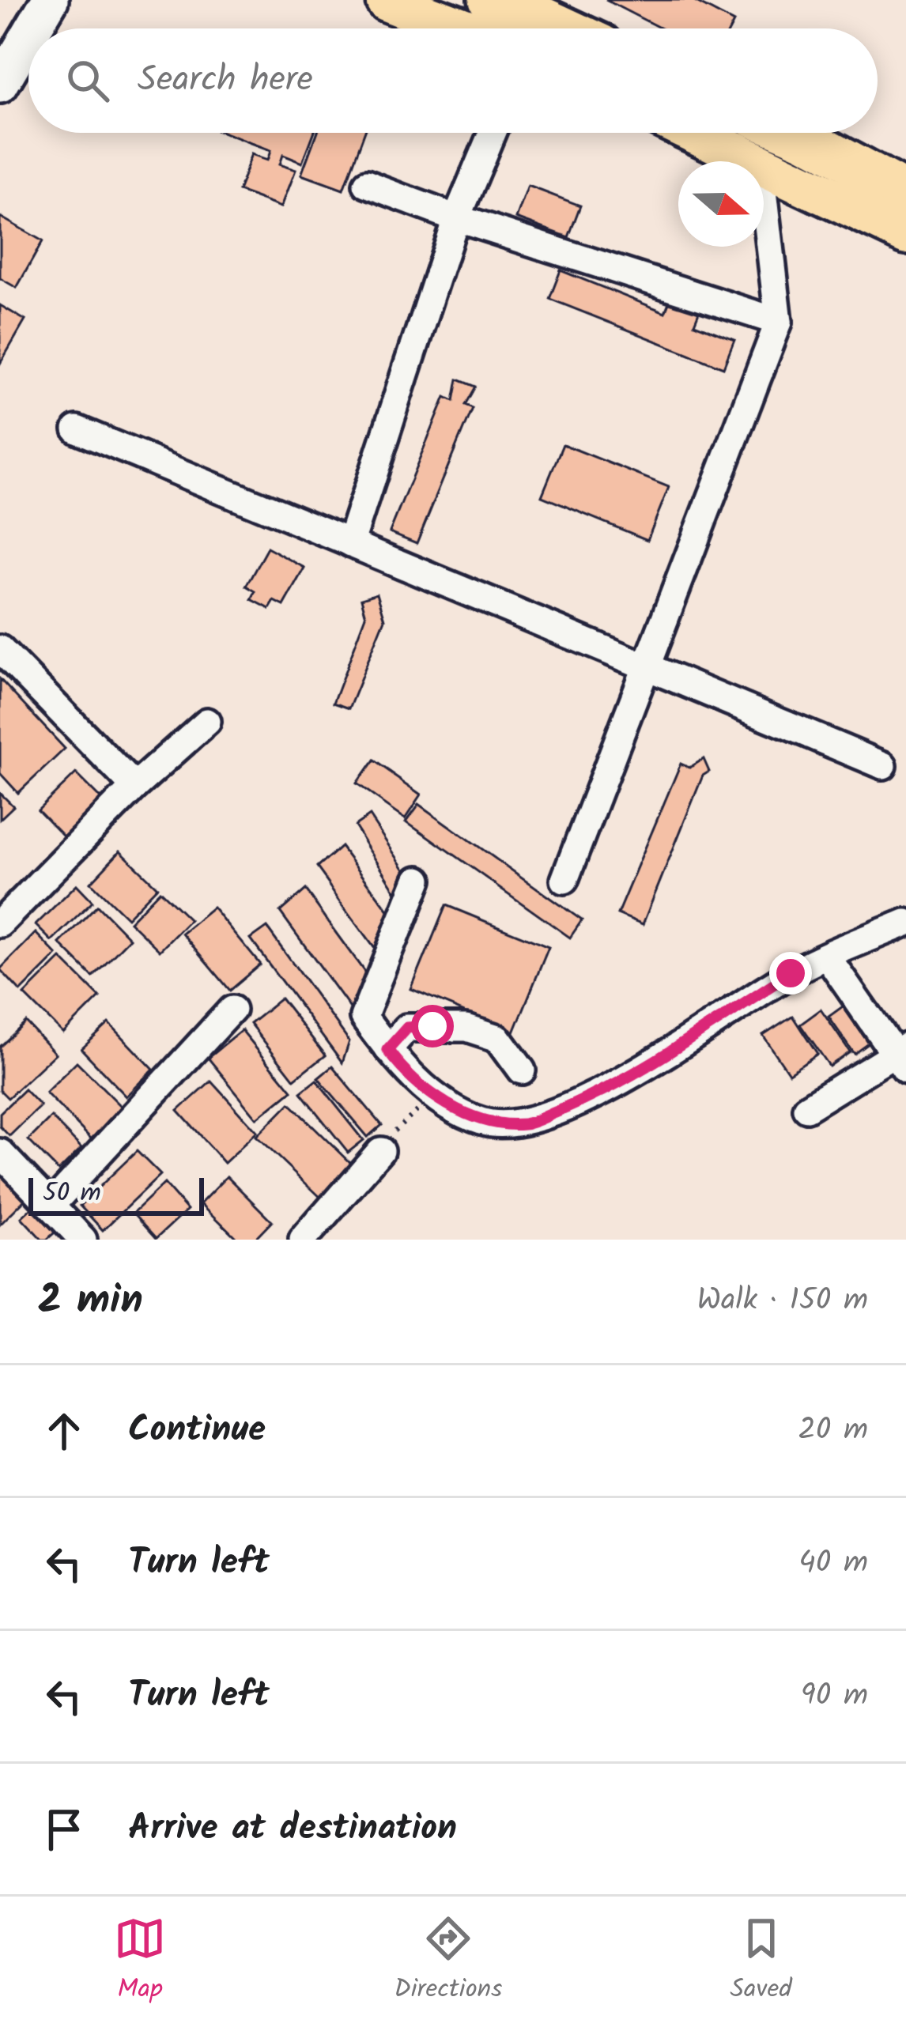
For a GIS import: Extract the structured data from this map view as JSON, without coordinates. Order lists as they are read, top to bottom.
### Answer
{
  "scale_bar": "50 m",
  "north": "right",
  "page": {
    "search": "Search here",
    "scale": "50 m",
    "heading": ["2 min", "Walk · 150 m"],
    "list": [
      ["Continue", "20 m"],
      ["Turn left", "40 m"],
      ["Turn left", "90 m"],
      "Arrive at destination"
    ],
    "nav": ["Map", "Directions", "Saved"]
  }
}
